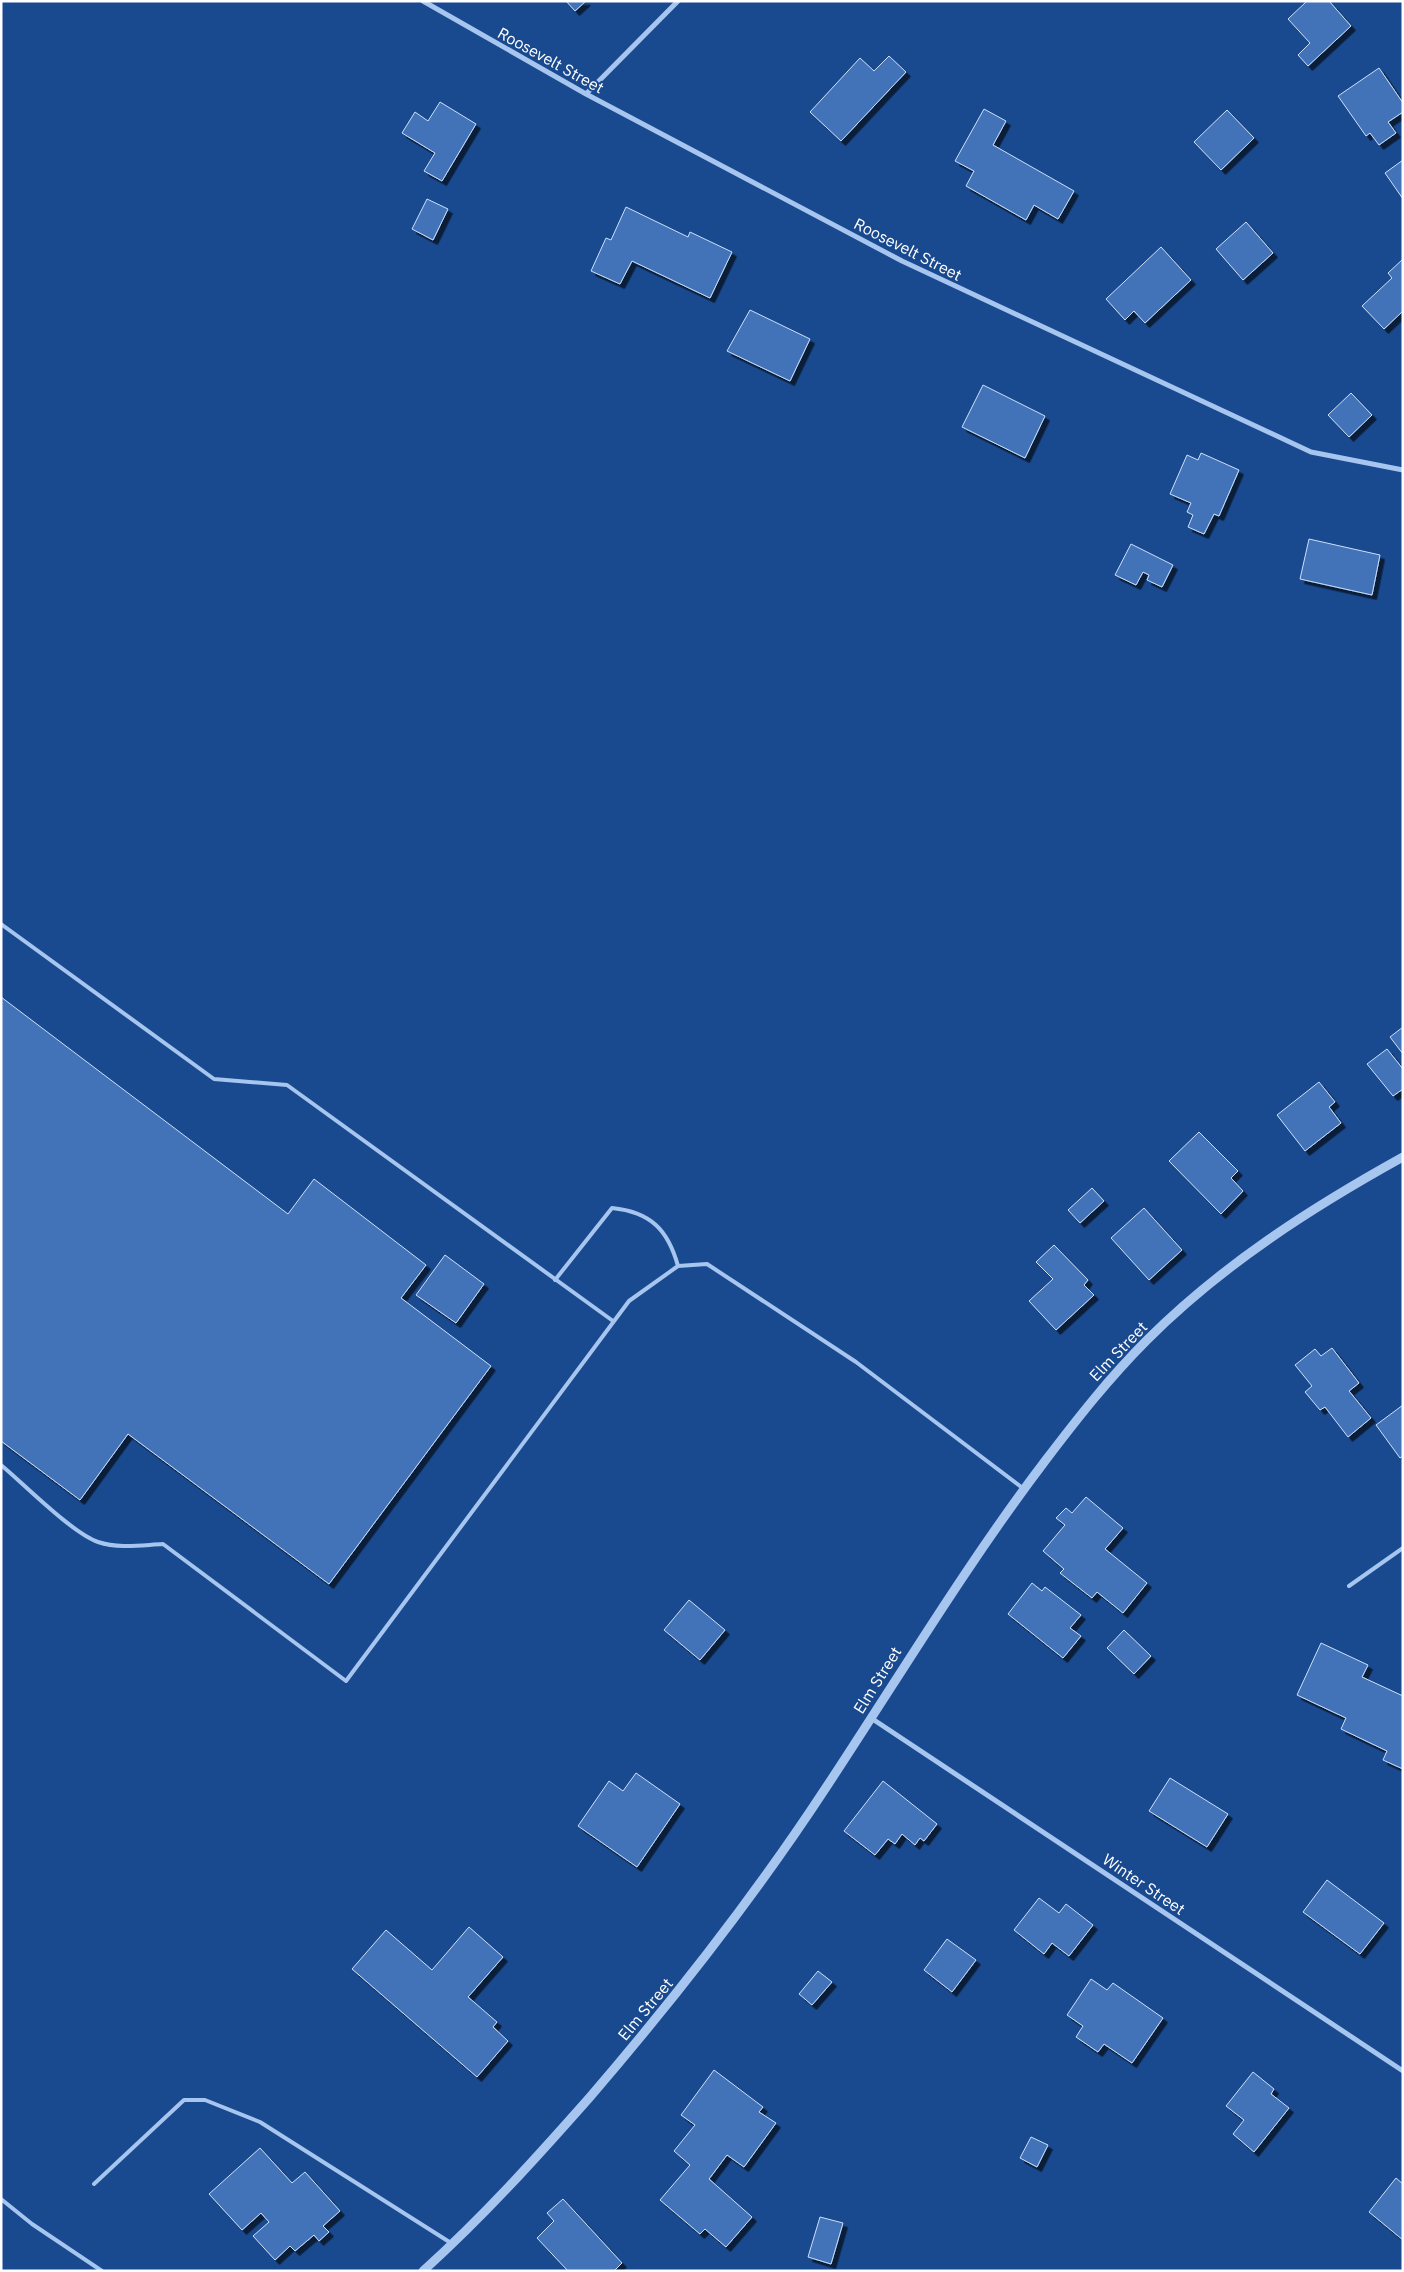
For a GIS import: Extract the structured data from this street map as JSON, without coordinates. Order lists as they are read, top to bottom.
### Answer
{
  "streets": {
    "street": ["Roosevelt Street", "Elm Street", "Winter Street"]
  },
  "crossings": [
    ["Elm Street", "Winter Street"]
  ]
}
